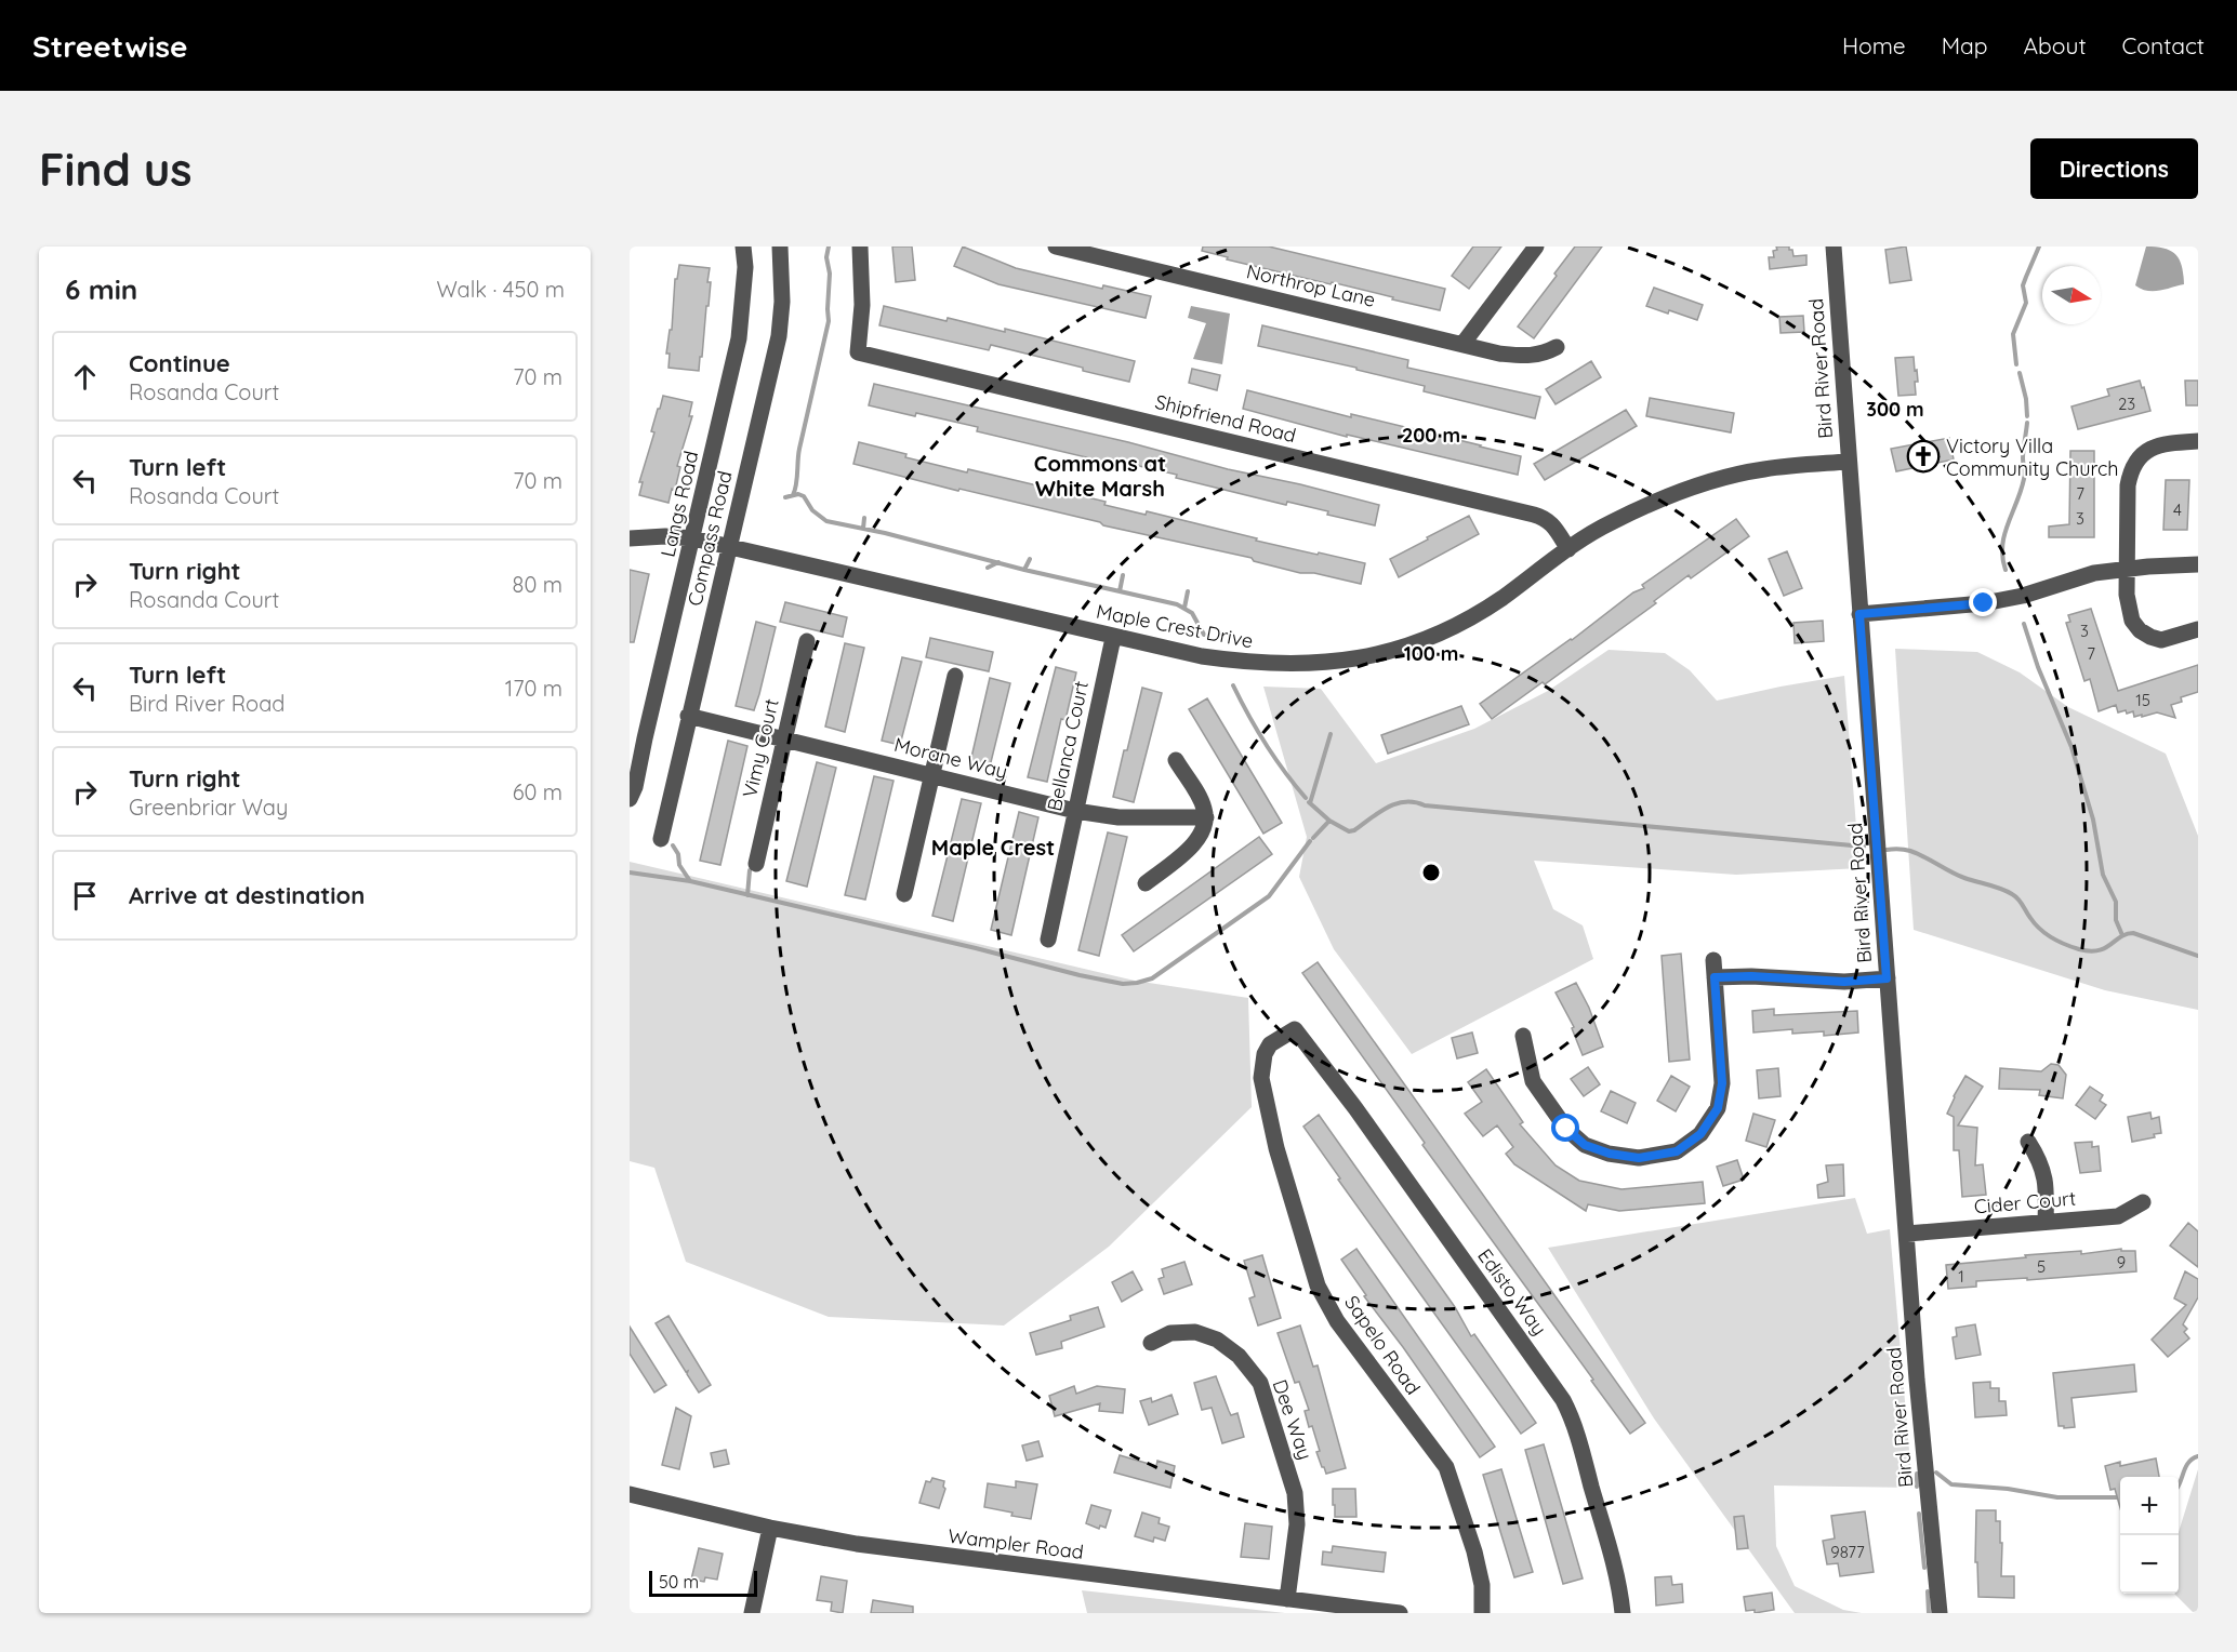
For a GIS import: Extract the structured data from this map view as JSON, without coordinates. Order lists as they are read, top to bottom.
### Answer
{
  "streets": {
    "street": [
      "Northrop Lane",
      "Bird River Road",
      "Shipfriend Road",
      "Langs Road",
      "Compass Road",
      "Maple Crest Drive",
      "Bellanca Court",
      "Vimy Court",
      "Morane Way",
      "Cider Court",
      "Edisto Way",
      "Sapelo Road",
      "Dee Way",
      "Wampler Road"
    ]
  },
  "crossings": [
    ["Bird River Road", "Maple Crest Drive"],
    ["Bird River Road", "Cider Court"],
    ["Shipfriend Road", "Maple Crest Drive"],
    ["Langs Road", "Maple Crest Drive"],
    ["Compass Road", "Maple Crest Drive"],
    ["Compass Road", "Morane Way"],
    ["Maple Crest Drive", "Bellanca Court"],
    ["Bellanca Court", "Morane Way"],
    ["Vimy Court", "Morane Way"],
    ["Edisto Way", "Sapelo Road"],
    ["Dee Way", "Wampler Road"]
  ],
  "districts": ["Commons at White Marsh", "Maple Crest"],
  "places": {
    "church": ["Victory Villa Community Church"]
  },
  "house_numbers": [
    "23",
    "7",
    "4",
    "3",
    "3",
    "7",
    "15",
    "9",
    "5",
    "1",
    "9877"
  ],
  "scale_bar": "50 m",
  "north": "right",
  "page": {
    "header": "Streetwise",
    "nav": [
      "Home",
      "Map",
      "About",
      "Contact"
    ],
    "buttons": "Directions",
    "title": "Find us",
    "heading": ["6 min", "Walk · 450 m"],
    "list": [
      ["Continue", "Rosanda Court", "70 m"],
      ["Turn left", "Rosanda Court", "70 m"],
      ["Turn right", "Rosanda Court", "80 m"],
      ["Turn left", "Bird River Road", "170 m"],
      ["Turn right", "Greenbriar Way", "60 m"],
      "Arrive at destination"
    ],
    "map_buttons": ["+", "−"],
    "scale": "50 m"
  },
  "rings": ["300 m", "200 m", "100 m"]
}
